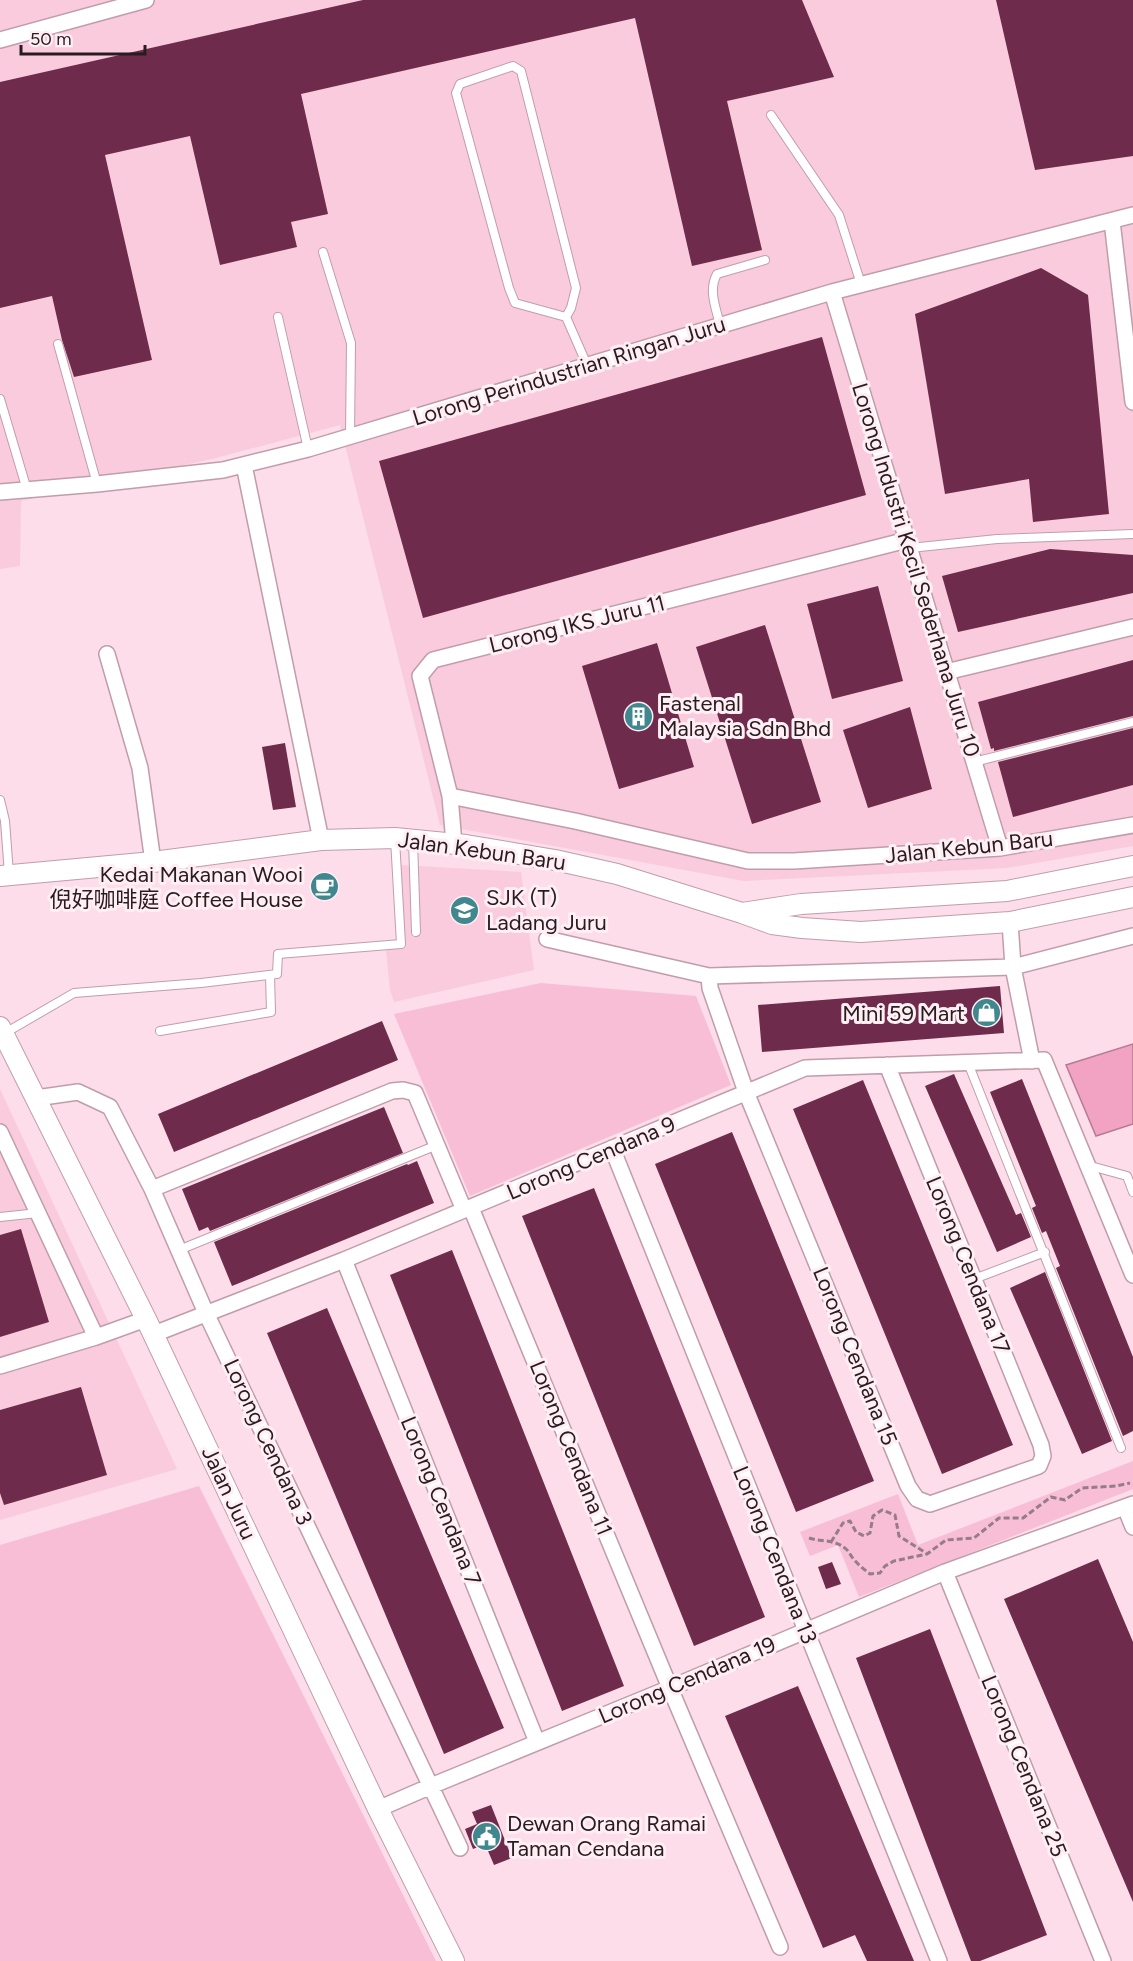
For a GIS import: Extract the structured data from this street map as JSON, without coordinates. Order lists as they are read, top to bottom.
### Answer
{
  "streets": {
    "street": [
      "Lorong Perindustrian Ringan Juru",
      "Lorong Industri Kecil Sederhana Juru 10",
      "Lorong IKS Juru 11",
      "Jalan Kebun Baru",
      "Lorong Cendana 9",
      "Lorong Cendana 17",
      "Lorong Cendana 15",
      "Lorong Cendana 3",
      "Lorong Cendana 11",
      "Jalan Juru",
      "Lorong Cendana 7",
      "Lorong Cendana 13",
      "Lorong Cendana 19",
      "Lorong Cendana 25"
    ]
  },
  "crossings": [
    ["Lorong Perindustrian Ringan Juru", "Lorong Industri Kecil Sederhana Juru 10"],
    ["Lorong Industri Kecil Sederhana Juru 10", "Lorong IKS Juru 11"],
    ["Lorong Industri Kecil Sederhana Juru 10", "Jalan Kebun Baru"],
    ["Lorong IKS Juru 11", "Jalan Kebun Baru"],
    ["Lorong Cendana 9", "Lorong Cendana 17"],
    ["Lorong Cendana 9", "Lorong Cendana 15"],
    ["Lorong Cendana 9", "Lorong Cendana 3"],
    ["Lorong Cendana 9", "Lorong Cendana 11"],
    ["Lorong Cendana 9", "Jalan Juru"],
    ["Lorong Cendana 9", "Lorong Cendana 7"],
    ["Lorong Cendana 9", "Lorong Cendana 13"],
    ["Lorong Cendana 17", "Lorong Cendana 15"],
    ["Lorong Cendana 3", "Lorong Cendana 11"],
    ["Lorong Cendana 3", "Jalan Juru"],
    ["Lorong Cendana 3", "Lorong Cendana 19"],
    ["Lorong Cendana 11", "Lorong Cendana 19"],
    ["Jalan Juru", "Lorong Cendana 19"],
    ["Lorong Cendana 7", "Lorong Cendana 19"],
    ["Lorong Cendana 13", "Lorong Cendana 19"],
    ["Lorong Cendana 19", "Lorong Cendana 25"]
  ],
  "places": {
    "building": ["Fastenal Malaysia Sdn Bhd"],
    "cafe": ["Kedai Makanan Wooi 倪好咖啡庭 Coffee House"],
    "school or university": ["SJK (T) Ladang Juru"],
    "shop": ["Mini 59 Mart"],
    "public building": ["Dewan Orang Ramai Taman Cendana"]
  },
  "scale_bar": "50 m"
}
